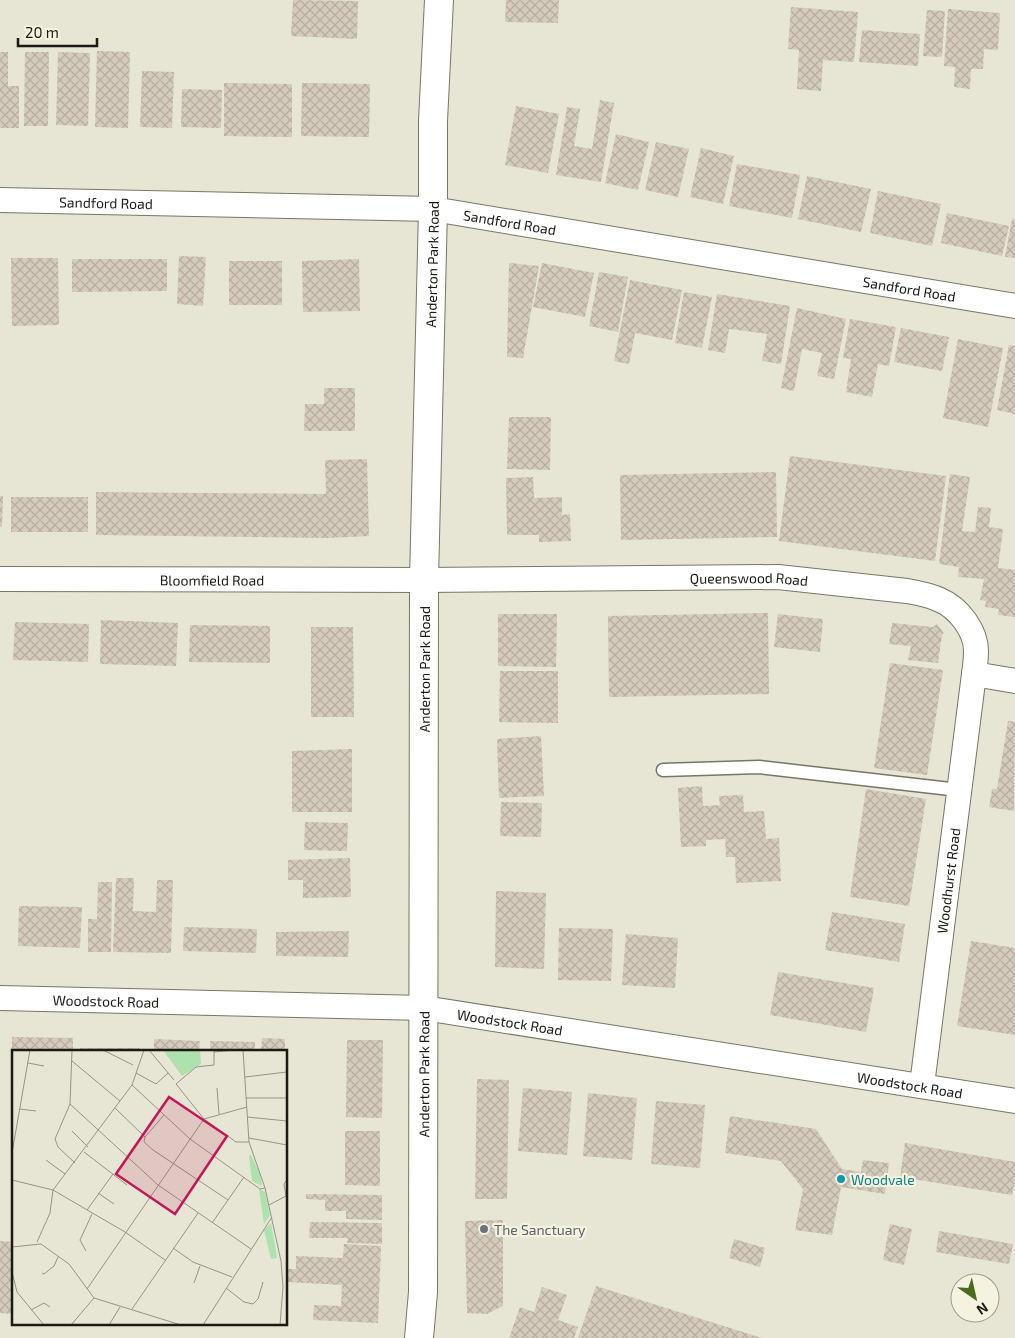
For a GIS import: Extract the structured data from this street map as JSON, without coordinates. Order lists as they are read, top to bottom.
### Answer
{
  "streets": {
    "street": [
      "Sandford Road",
      "Anderton Park Road",
      "Bloomfield Road",
      "Queenswood Road",
      "Woodhurst Road",
      "Woodstock Road"
    ]
  },
  "crossings": [
    ["Sandford Road", "Anderton Park Road"],
    ["Anderton Park Road", "Bloomfield Road"],
    ["Anderton Park Road", "Queenswood Road"],
    ["Anderton Park Road", "Woodstock Road"],
    ["Bloomfield Road", "Queenswood Road"],
    ["Queenswood Road", "Woodhurst Road"],
    ["Woodhurst Road", "Woodstock Road"]
  ],
  "places": ["Woodvale", "The Sanctuary"],
  "scale_bar": "20 m",
  "north": "bottom right"
}
